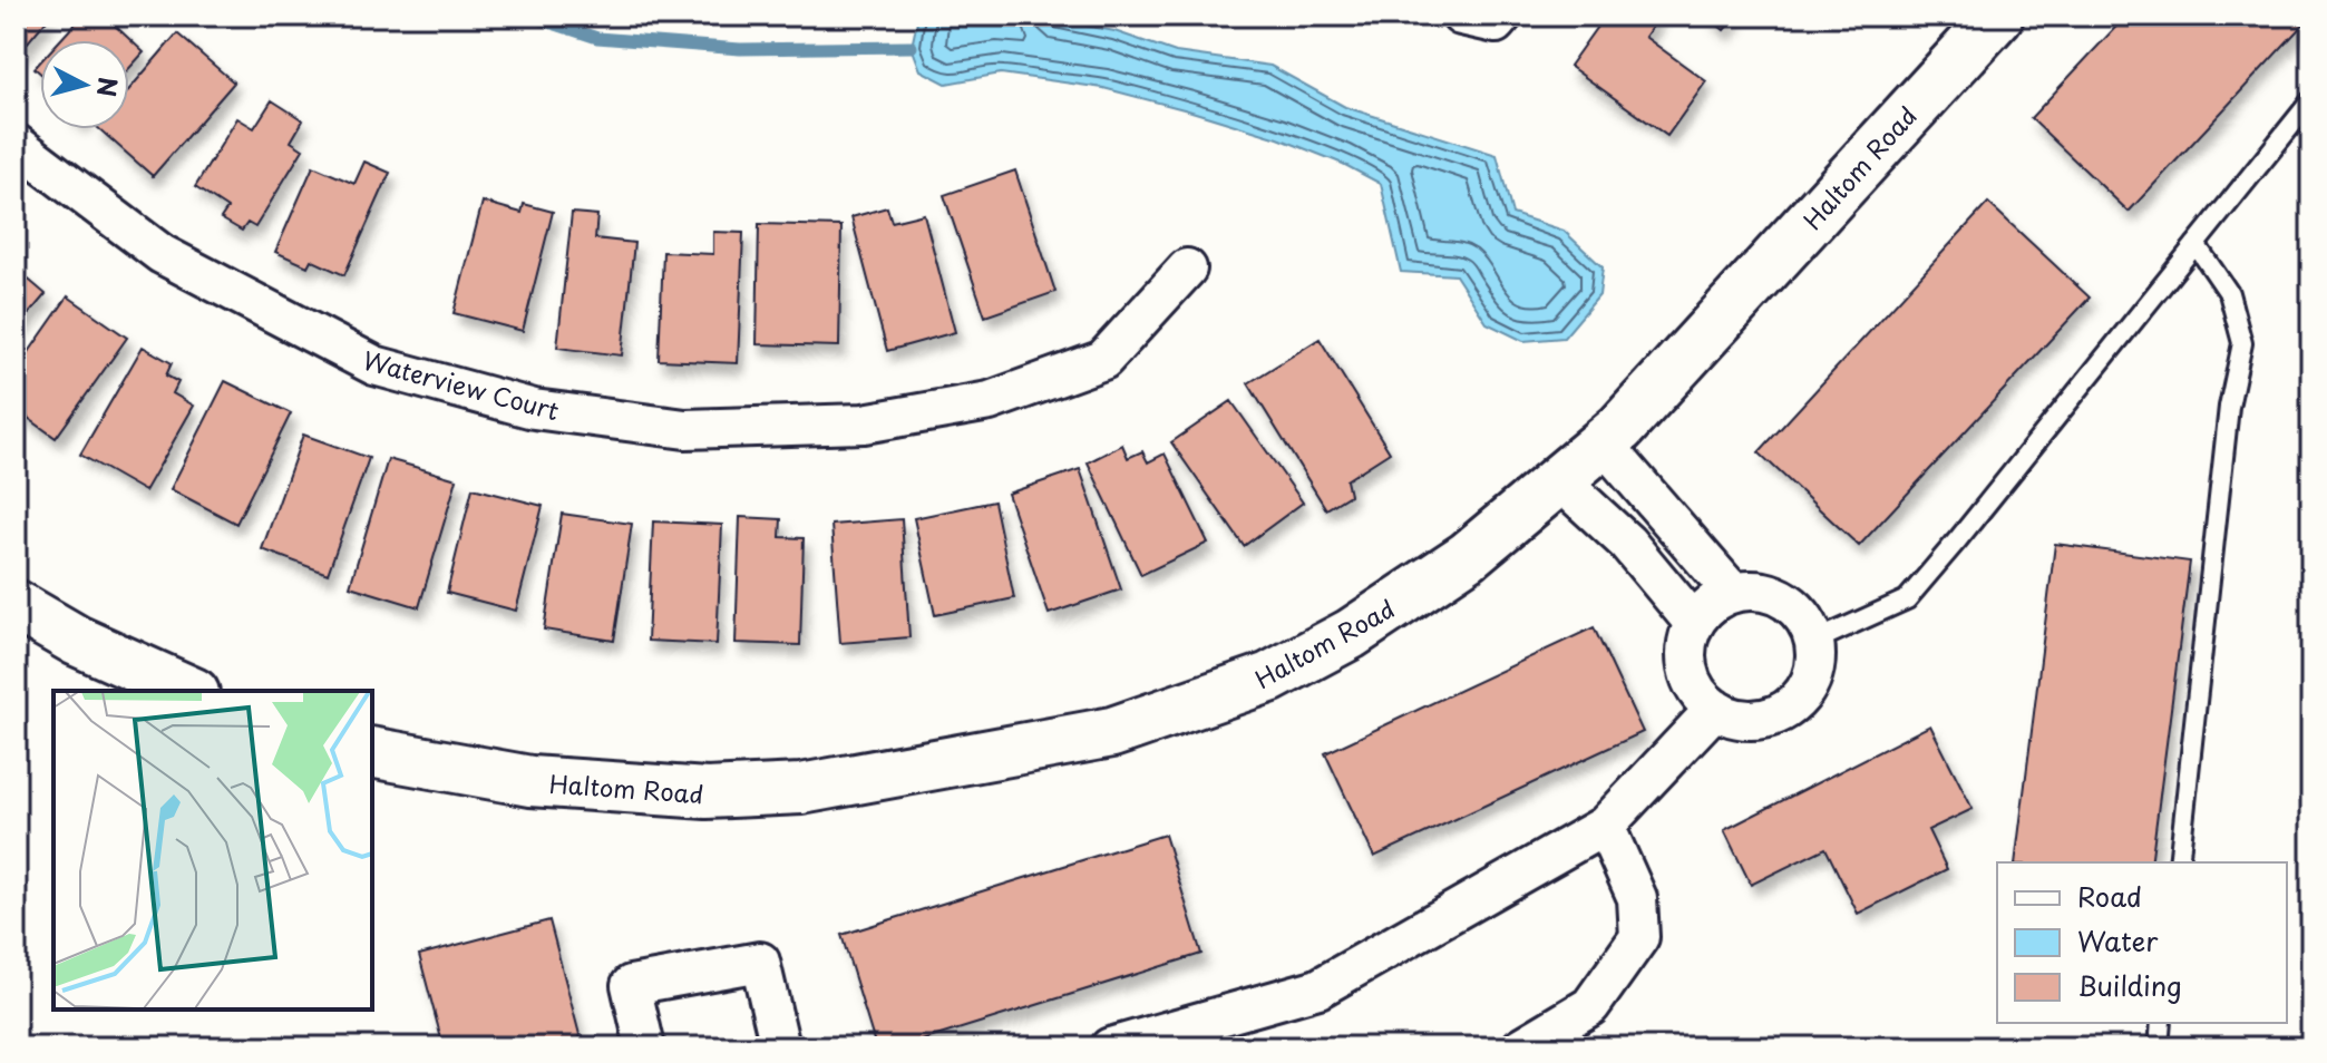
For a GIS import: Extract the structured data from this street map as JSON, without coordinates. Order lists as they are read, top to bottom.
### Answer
{
  "streets": {
    "main road": ["Haltom Road"],
    "street": ["Waterview Court"]
  },
  "legend": ["Road", "Water", "Building"],
  "north": "right"
}
